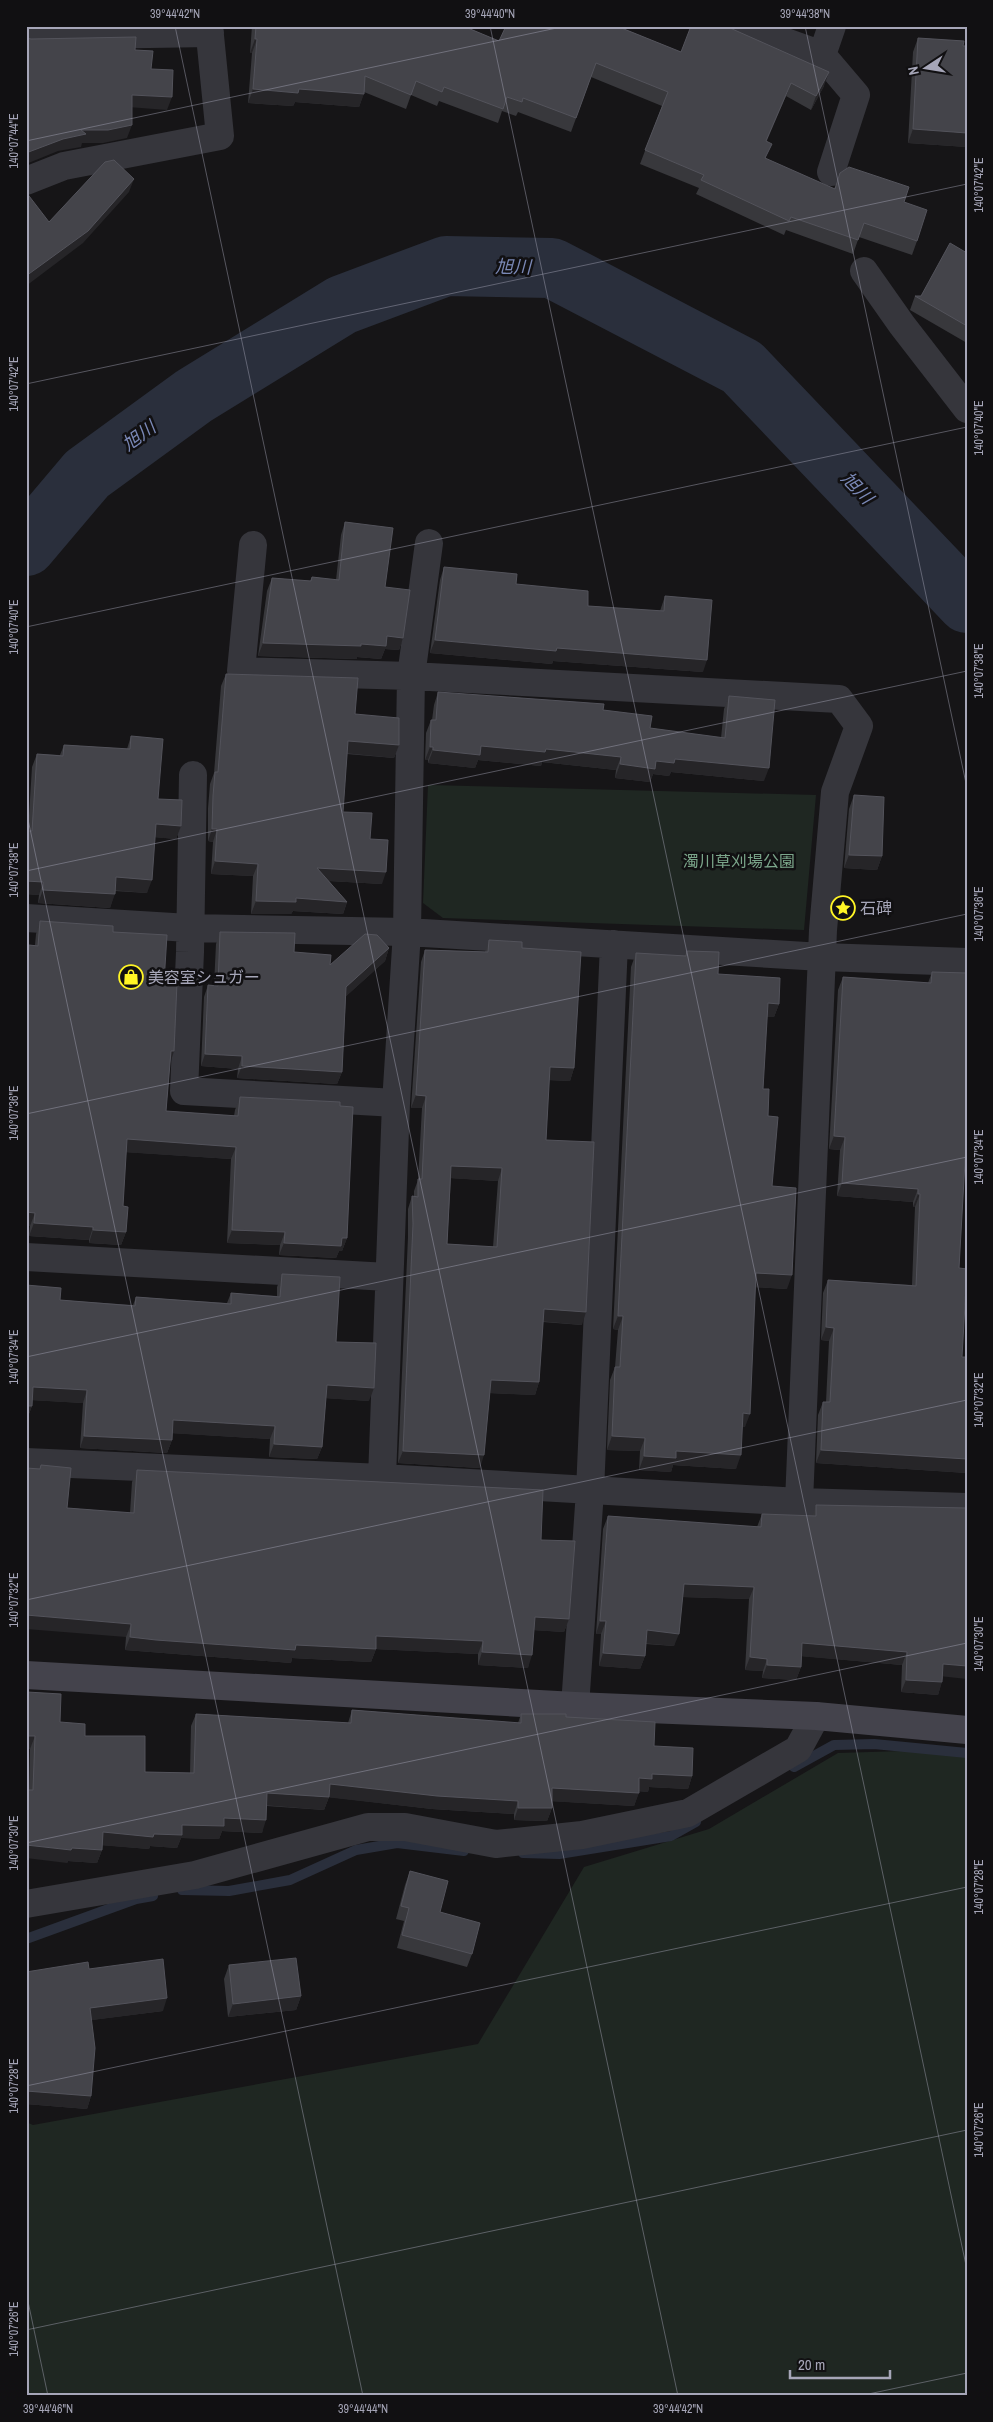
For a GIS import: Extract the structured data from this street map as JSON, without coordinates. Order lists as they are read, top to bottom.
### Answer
{
  "water": ["旭川"],
  "parks": ["濁川草刈場公園"],
  "places": {
    "place": ["石碑"],
    "shop": ["美容室シュガー"]
  },
  "scale_bar": "20 m",
  "north": "left",
  "coordinates": [
    "39°44'42\"N",
    "39°44'40\"N",
    "39°44'38\"N",
    "140°07'44\"E",
    "140°07'42\"E",
    "140°07'40\"E",
    "140°07'38\"E",
    "140°07'36\"E",
    "140°07'34\"E",
    "140°07'32\"E",
    "140°07'30\"E",
    "140°07'28\"E",
    "140°07'26\"E",
    "39°44'46\"N",
    "39°44'44\"N"
  ]
}
